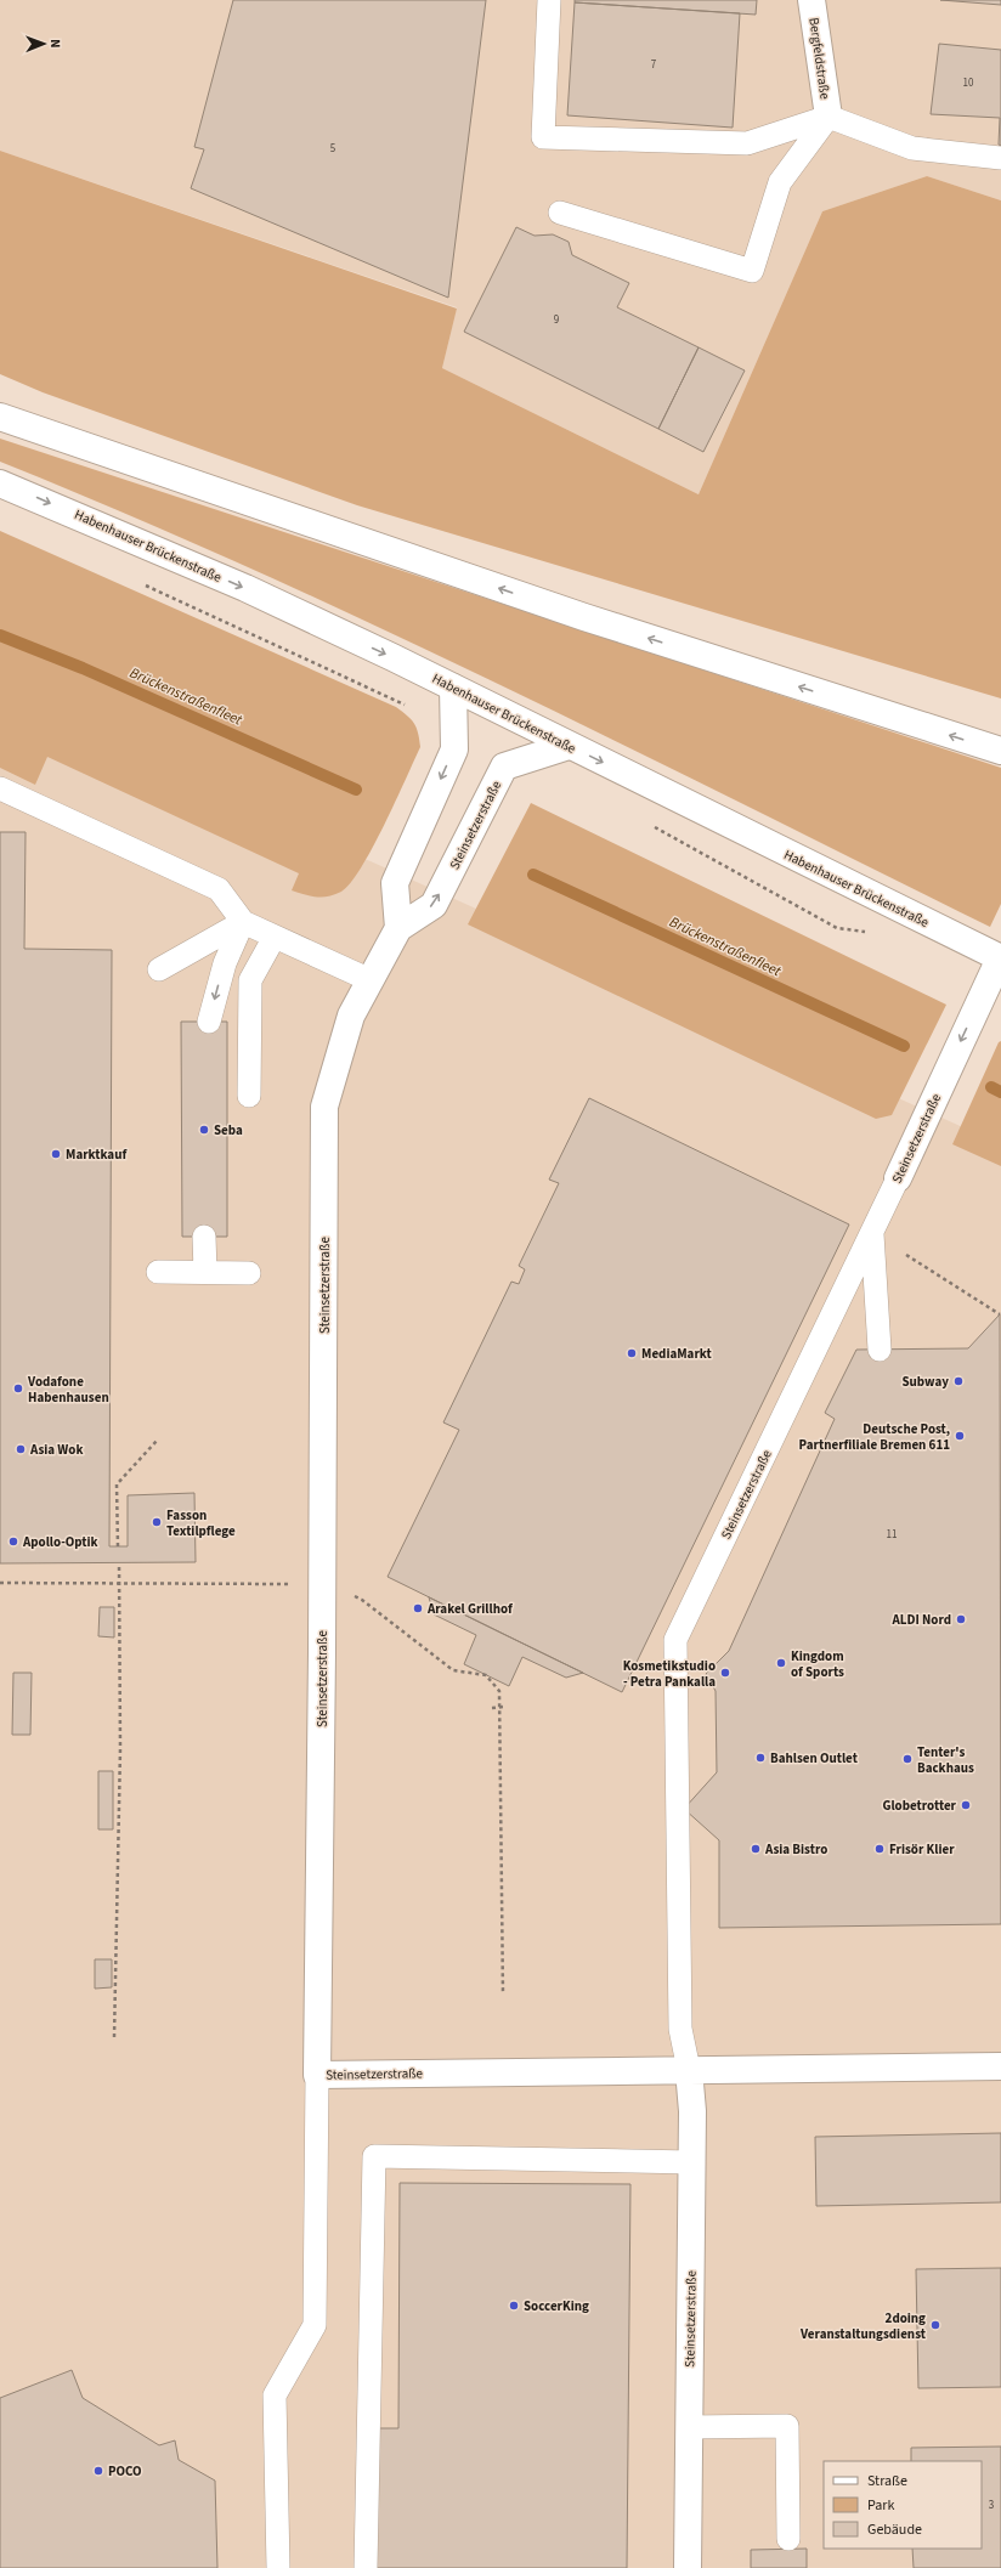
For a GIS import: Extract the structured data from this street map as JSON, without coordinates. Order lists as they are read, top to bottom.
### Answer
{
  "streets": {
    "street": ["Bergfeldstraße", "Habenhauser Brückenstraße", "Steinsetzerstraße"]
  },
  "crossings": [
    ["Habenhauser Brückenstraße", "Steinsetzerstraße"]
  ],
  "water": ["Brückenstraßenfleet"],
  "places": [
    "Seba",
    "Marktkauf",
    "MediaMarkt",
    "Subway",
    "Vodafone Habenhausen",
    "Deutsche Post, Partnerfiliale Bremen 611",
    "Asia Wok",
    "Fasson Textilpflege",
    "Apollo-Optik",
    "Arakel Grillhof",
    "ALDI Nord",
    "Kingdom of Sports",
    "Kosmetikstudio - Petra Pankalla",
    "Bahlsen Outlet",
    "Tenter's Backhaus",
    "Globetrotter",
    "Asia Bistro",
    "Frisör Klier",
    "SoccerKing",
    "2doing Veranstaltungsdienst",
    "POCO"
  ],
  "house_numbers": [
    "7",
    "10",
    "5",
    "9",
    "11",
    "3"
  ],
  "legend": ["Straße", "Park", "Gebäude"],
  "north": "right"
}
